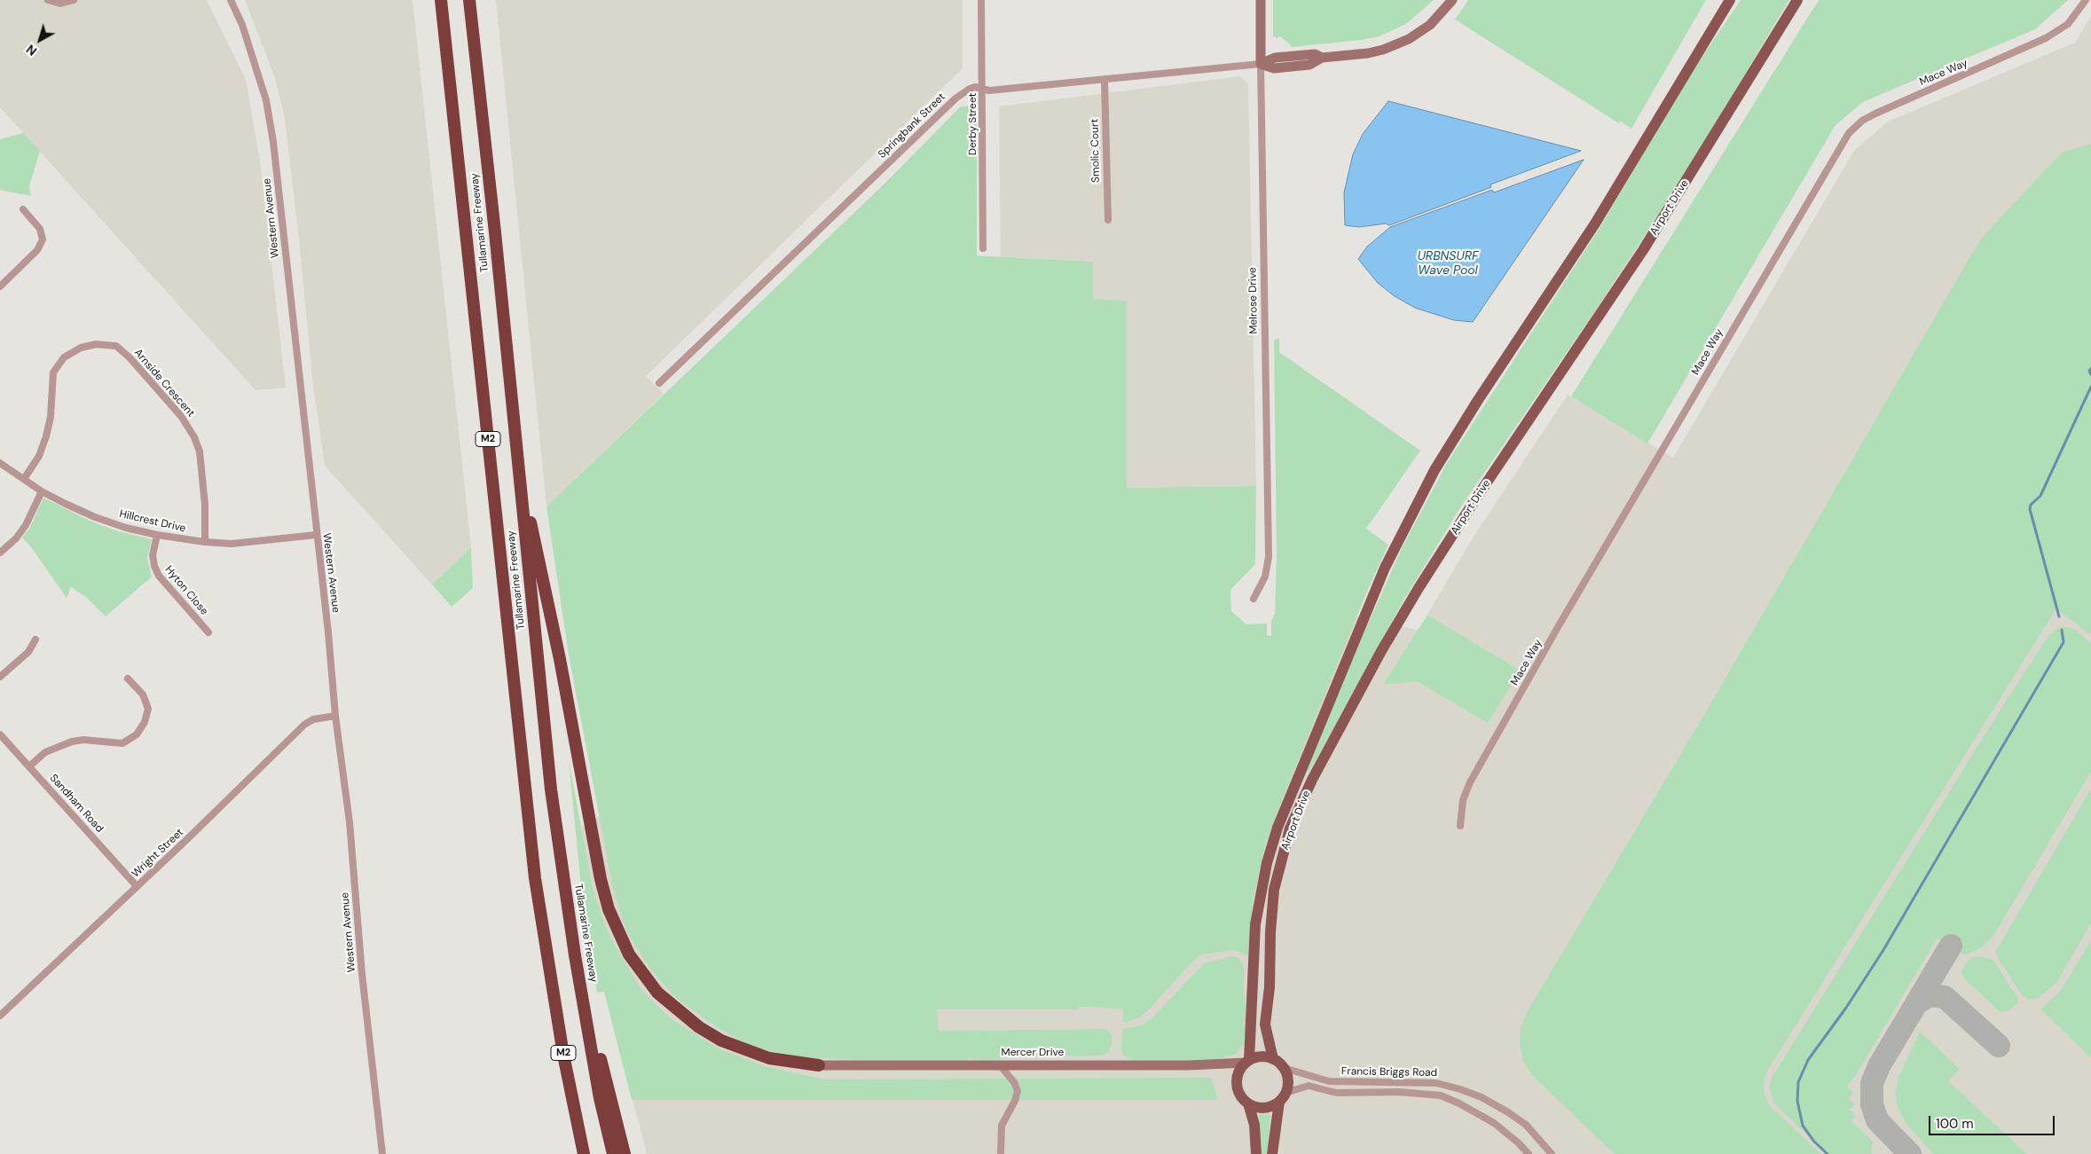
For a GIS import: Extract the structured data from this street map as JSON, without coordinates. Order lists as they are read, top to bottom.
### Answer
{
  "streets": {
    "highway": ["Tullamarine Freeway", "M2"],
    "main road": ["Airport Drive"],
    "street": [
      "Mace Way",
      "Derby Street",
      "Springbank Street",
      "Smolic Court",
      "Western Avenue",
      "Melrose Drive",
      "Arnside Crescent",
      "Hillcrest Drive",
      "Hyton Close",
      "Sandham Road",
      "Wright Street",
      "Mercer Drive",
      "Francis Briggs Road"
    ]
  },
  "crossings": [
    ["Derby Street", "Springbank Street"],
    ["Springbank Street", "Smolic Court"],
    ["Springbank Street", "Melrose Drive"],
    ["Airport Drive", "Mercer Drive"],
    ["Airport Drive", "Francis Briggs Road"],
    ["Western Avenue", "Hillcrest Drive"],
    ["Western Avenue", "Wright Street"],
    ["Arnside Crescent", "Hillcrest Drive"],
    ["Hillcrest Drive", "Hyton Close"],
    ["Sandham Road", "Wright Street"],
    ["Mercer Drive", "Francis Briggs Road"]
  ],
  "water": ["URBNSURF Wave Pool"],
  "scale_bar": "100 m",
  "north": "bottom left"
}
